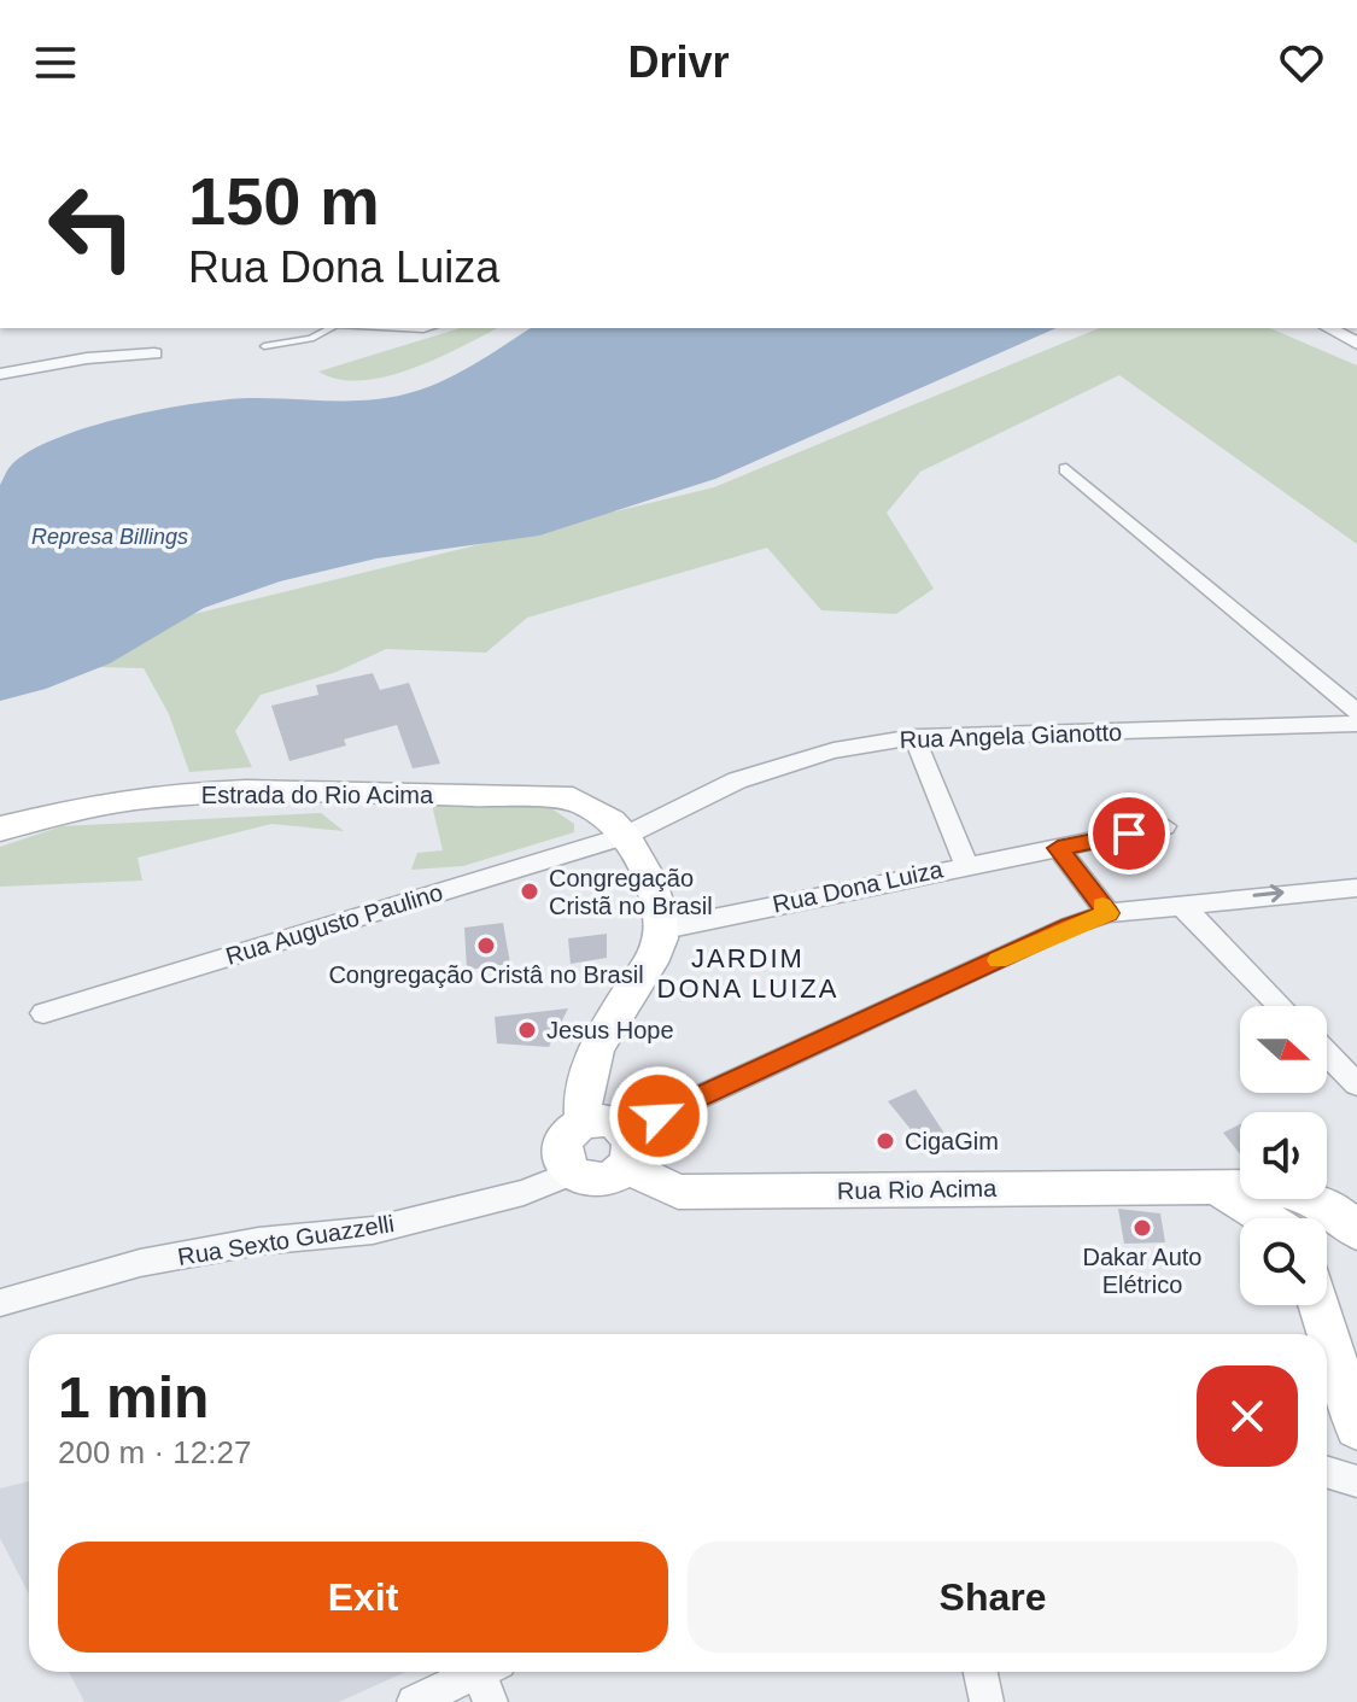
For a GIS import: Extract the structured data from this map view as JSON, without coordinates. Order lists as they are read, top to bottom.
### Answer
{
  "streets": {
    "main road": ["Estrada do Rio Acima", "Rua Rio Acima"],
    "street": [
      "Rua Angela Gianotto",
      "Rua Dona Luiza",
      "Rua Augusto Paulino",
      "Rua Sexto Guazzelli"
    ]
  },
  "crossings": [
    ["Rua Angela Gianotto", "Estrada do Rio Acima"],
    ["Rua Angela Gianotto", "Rua Augusto Paulino"],
    ["Estrada do Rio Acima", "Rua Augusto Paulino"],
    ["Rua Rio Acima", "Rua Sexto Guazzelli"]
  ],
  "districts": ["JARDIM DONA LUIZA"],
  "water": ["Represa Billings"],
  "places": [
    "Congregação Cristã no Brasil",
    "Congregação Cristâ no Brasil",
    "Jesus Hope",
    "CigaGim",
    "Dakar Auto Elétrico"
  ],
  "north": "right",
  "page": {
    "header": "Drivr",
    "turn": ["150 m", "Rua Dona Luiza"],
    "heading": ["1 min", "200 m · 12:27"],
    "buttons": ["Exit", "Share"]
  }
}
